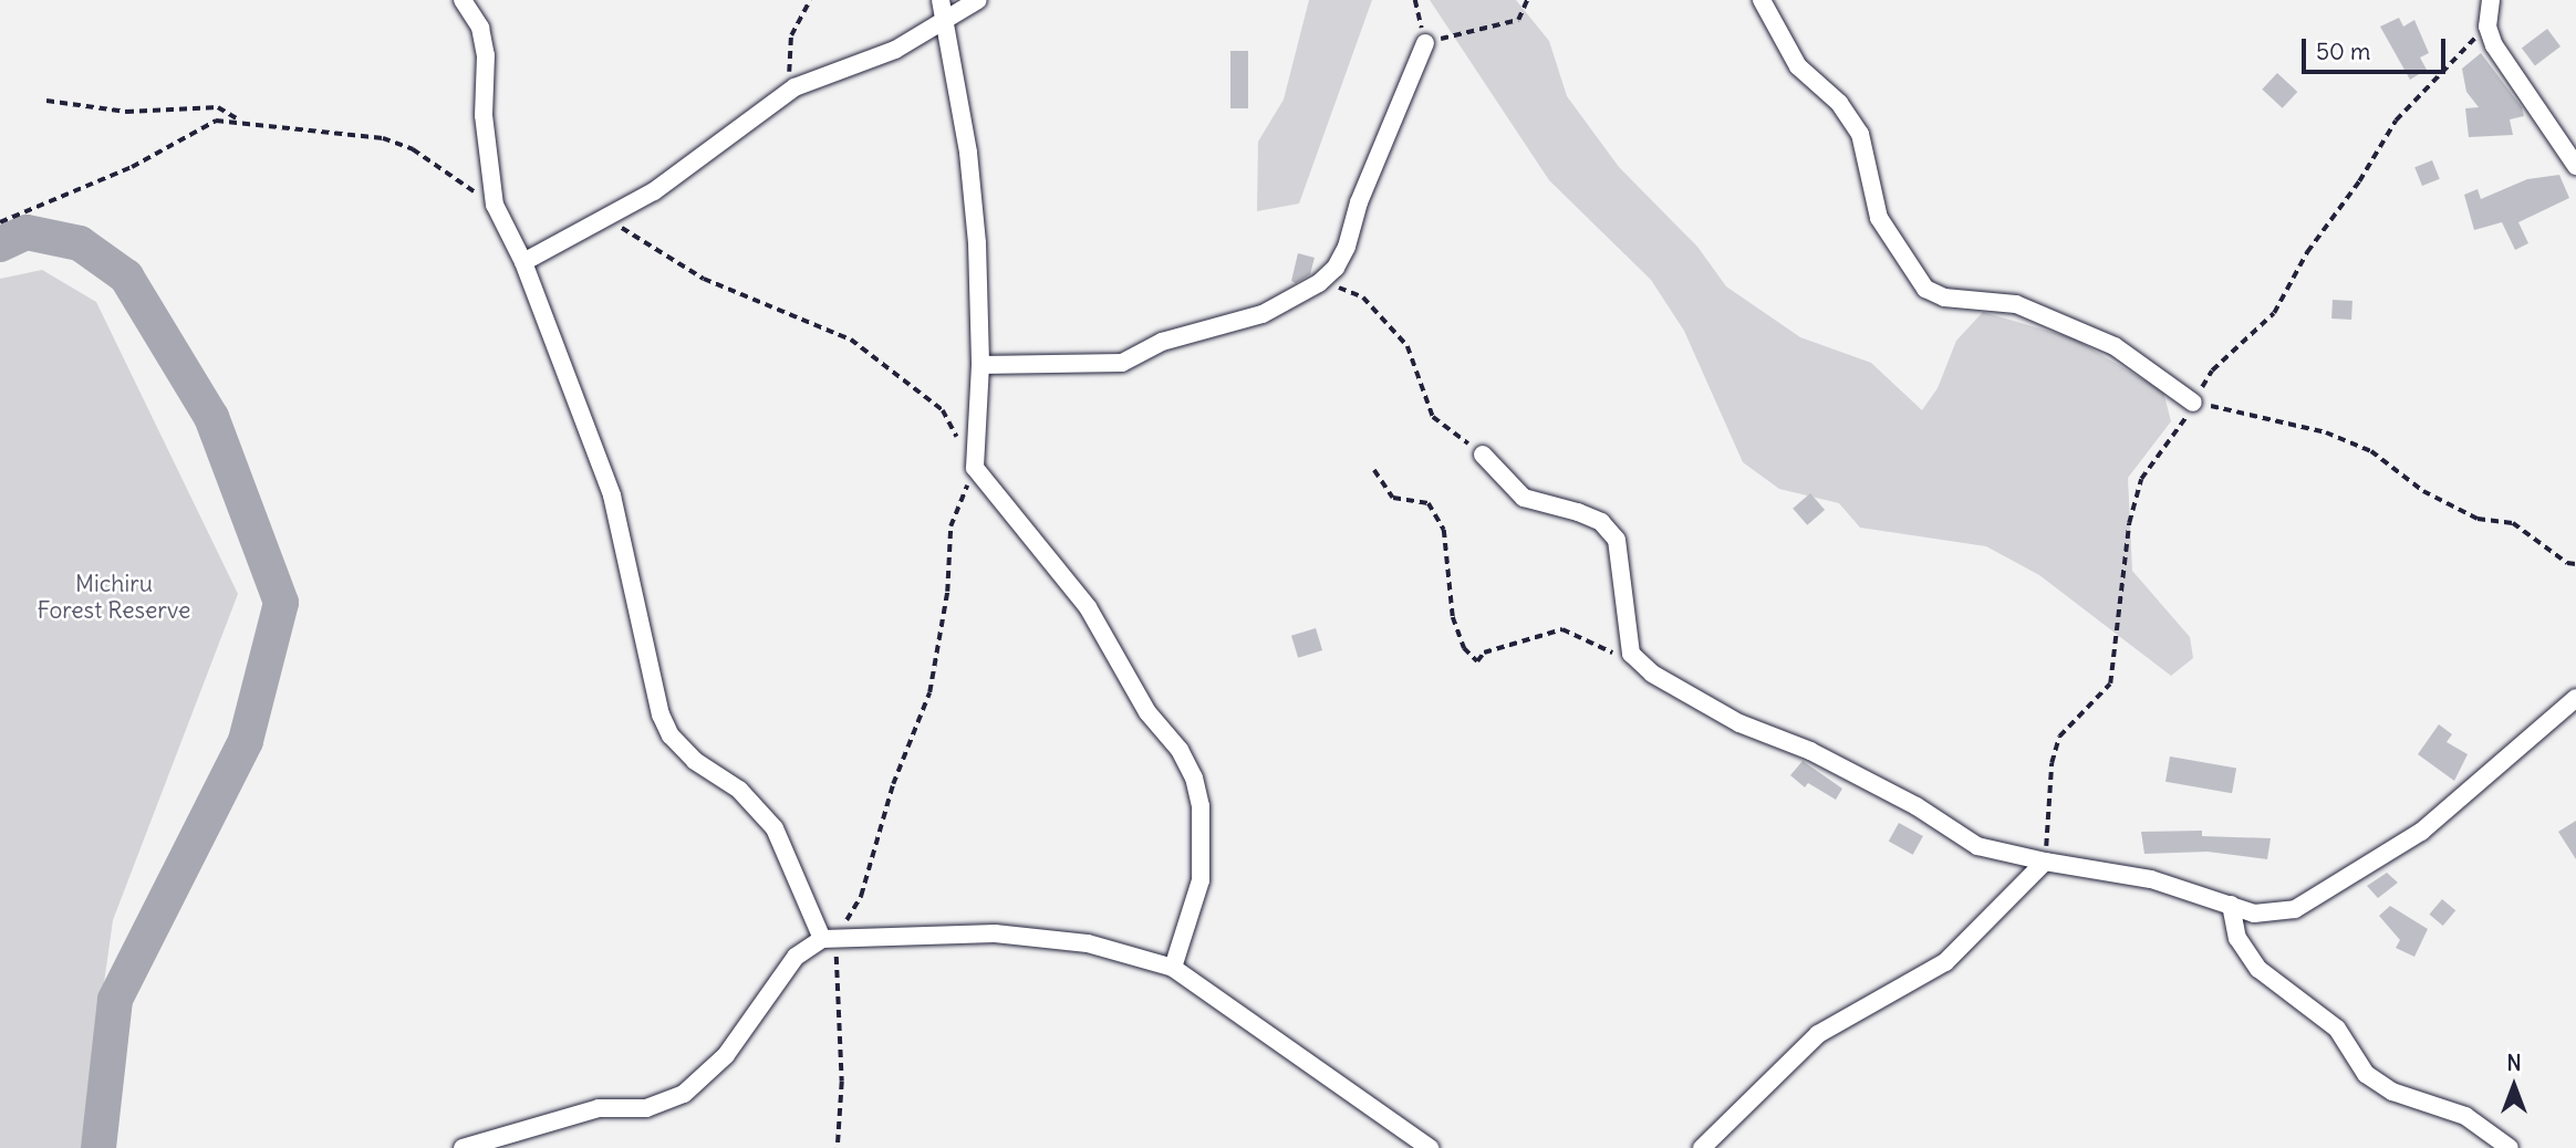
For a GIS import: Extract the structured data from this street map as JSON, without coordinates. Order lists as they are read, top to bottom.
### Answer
{
  "parks": ["Michiru Forest Reserve"],
  "scale_bar": "50 m",
  "north": "top"
}
